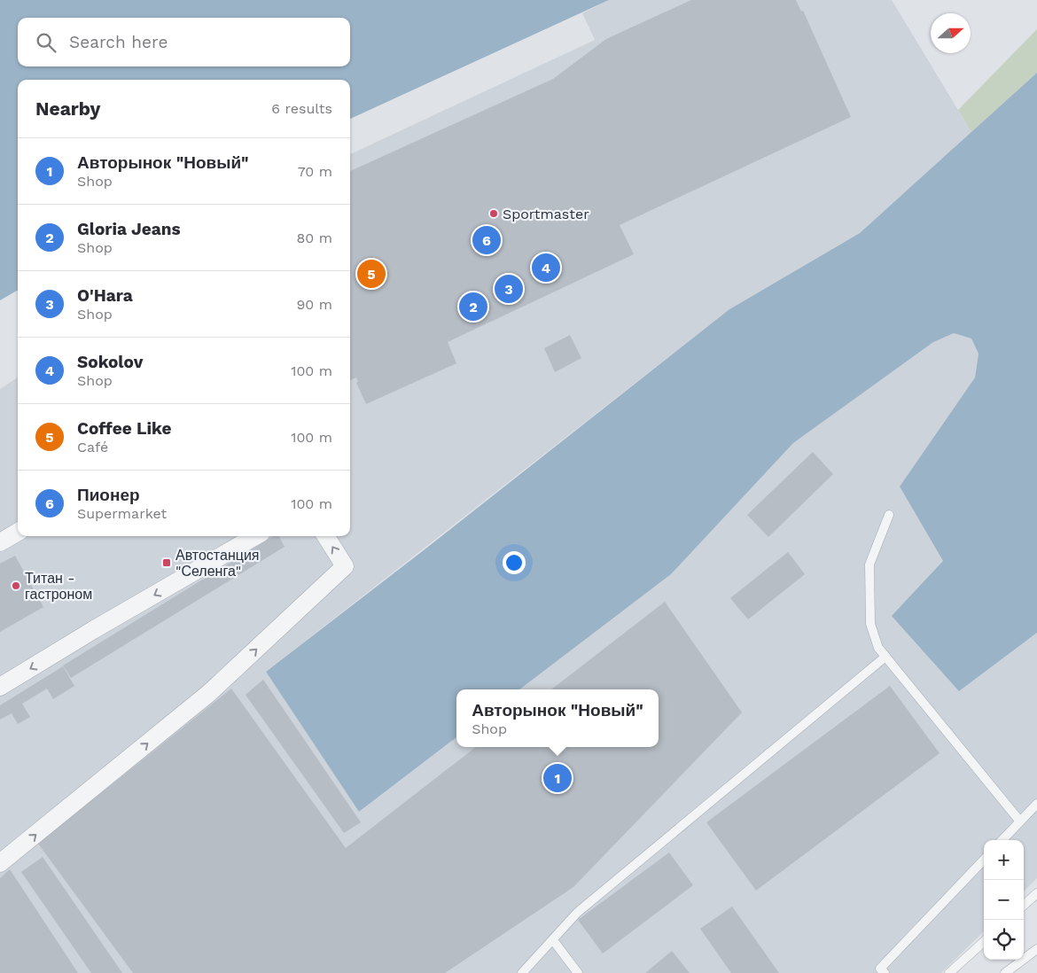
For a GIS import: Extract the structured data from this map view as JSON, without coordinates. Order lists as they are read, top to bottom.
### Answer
{
  "places": {
    "other": ["Sportmaster", "Титан - гастроном"],
    "transit": ["Автостанция \"Селенга\""]
  },
  "north": "right",
  "page": {
    "search": "Search here",
    "heading": ["Nearby", "6 results"],
    "list": [
      {
        "mark": "1",
        "name": "Авторынок \"Новый\"",
        "note": "Shop",
        "value": "70 m"
      },
      {
        "mark": "2",
        "name": "Gloria Jeans",
        "note": "Shop",
        "value": "80 m"
      },
      {
        "mark": "3",
        "name": "O'Hara",
        "note": "Shop",
        "value": "90 m"
      },
      {
        "mark": "4",
        "name": "Sokolov",
        "note": "Shop",
        "value": "100 m"
      },
      {
        "mark": "5",
        "name": "Coffee Like",
        "note": "Café",
        "value": "100 m"
      },
      {
        "mark": "6",
        "name": "Пионер",
        "note": "Supermarket",
        "value": "100 m"
      }
    ],
    "pins": [
      "6",
      "4",
      "5",
      "3",
      "2",
      "1"
    ],
    "popup": ["Авторынок \"Новый\"", "Shop"],
    "map_buttons": ["+", "−"]
  }
}
